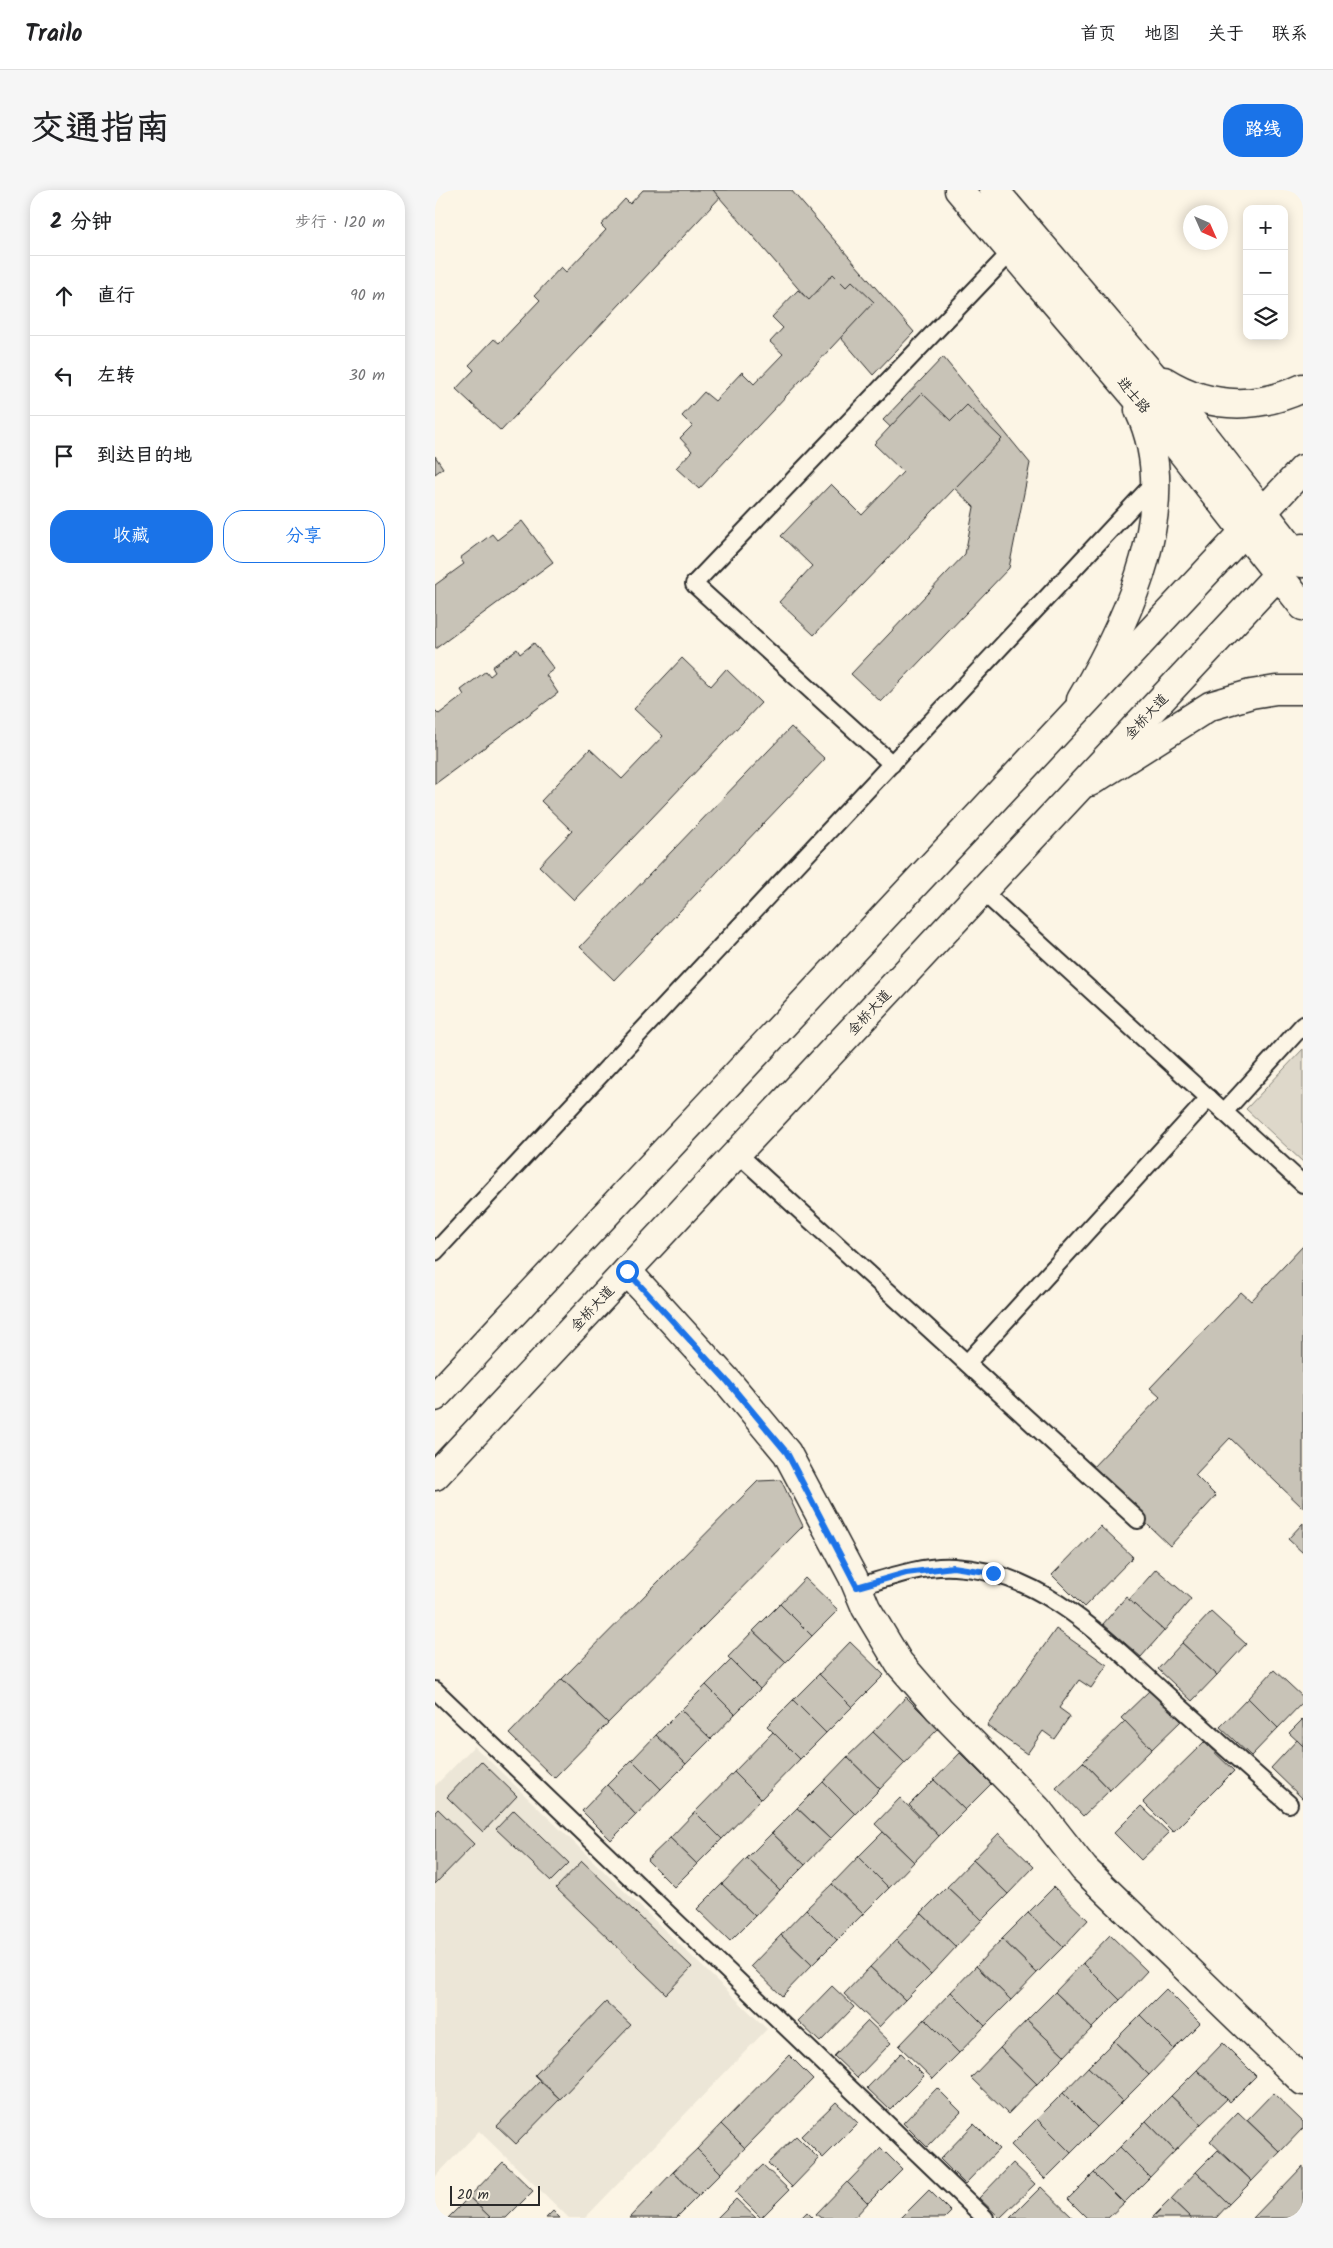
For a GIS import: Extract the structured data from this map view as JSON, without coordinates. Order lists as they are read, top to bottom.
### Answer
{
  "streets": {
    "main road": ["进士路", "金桥大道"]
  },
  "crossings": [
    ["进士路", "金桥大道"]
  ],
  "scale_bar": "20 m",
  "north": "bottom right",
  "page": {
    "header": "Trailo",
    "nav": [
      "首页",
      "地图",
      "关于",
      "联系"
    ],
    "title": "交通指南",
    "buttons": [
      "路线",
      ["收藏", "分享"]
    ],
    "heading": ["2 分钟", "步行 · 120 m"],
    "map_buttons": ["+", "−"],
    "list": [
      ["直行", "90 m"],
      ["左转", "30 m"],
      "到达目的地"
    ],
    "scale": "20 m"
  }
}
